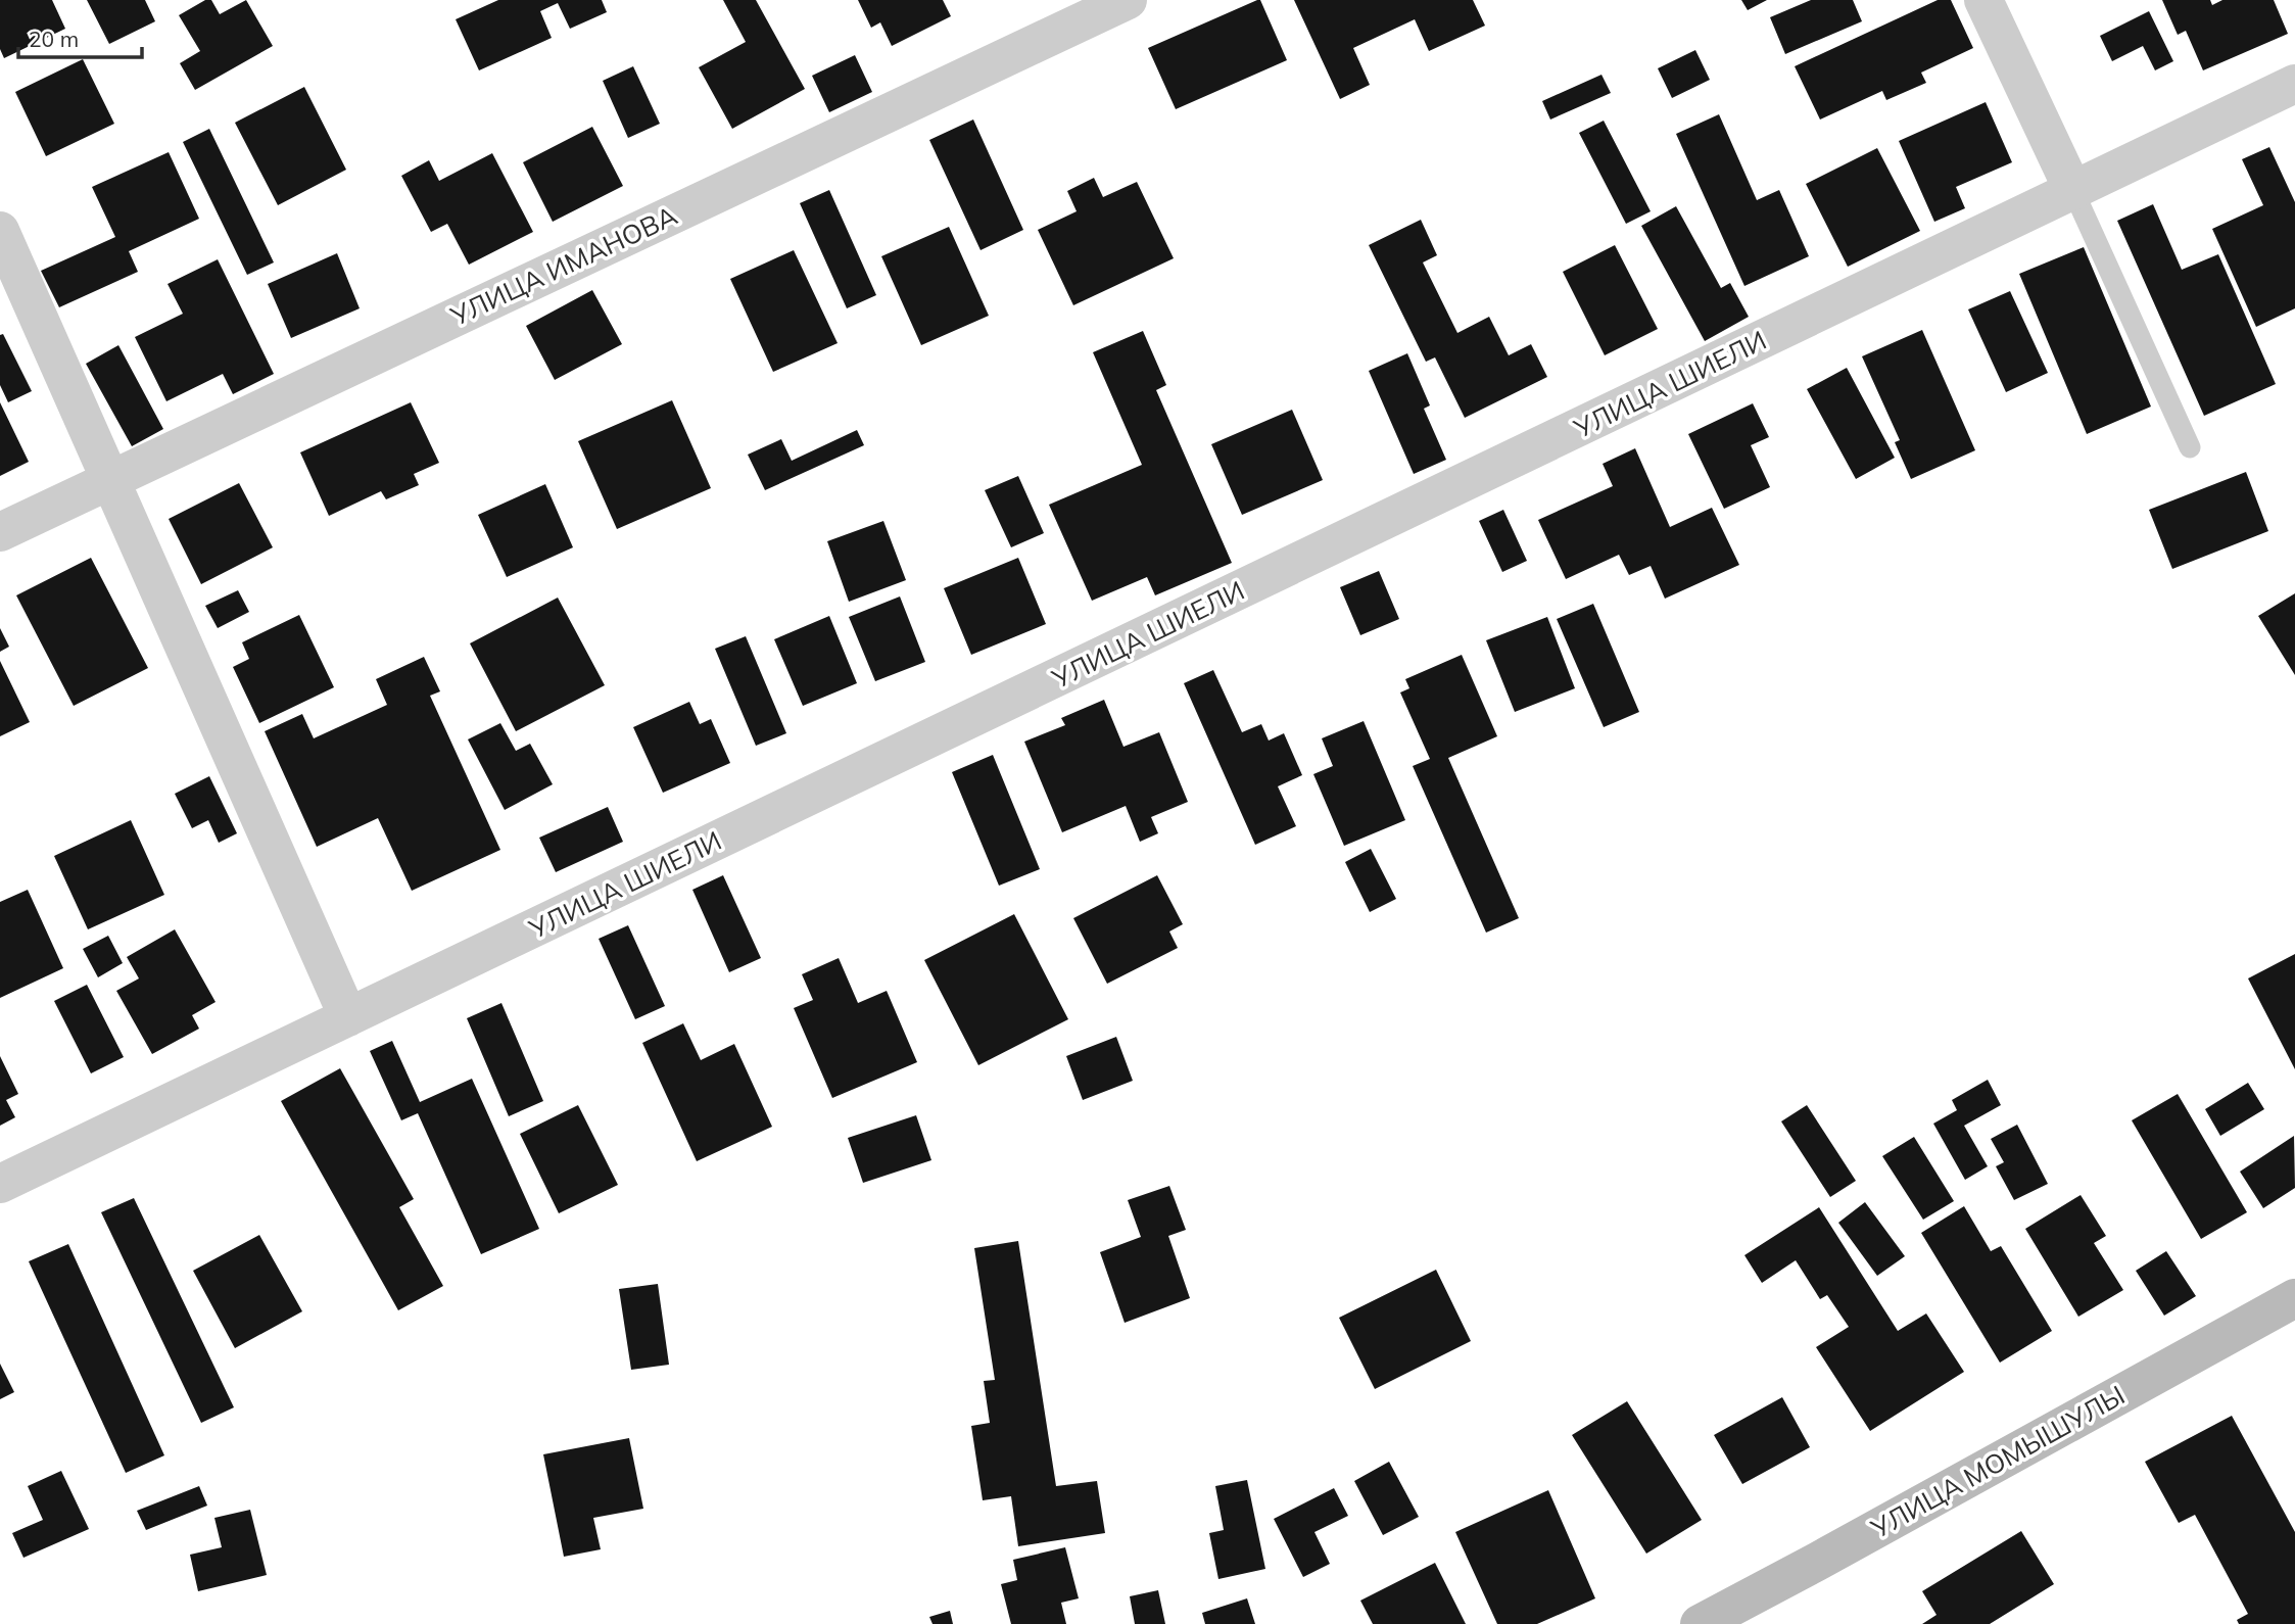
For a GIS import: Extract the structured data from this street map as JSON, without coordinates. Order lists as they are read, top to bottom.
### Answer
{
  "streets": {
    "street": ["УЛИЦА ИМАНОВА", "УЛИЦА ШИЕЛИ", "УЛИЦА МОМЫШУЛЫ"]
  },
  "scale_bar": "20 m"
}
